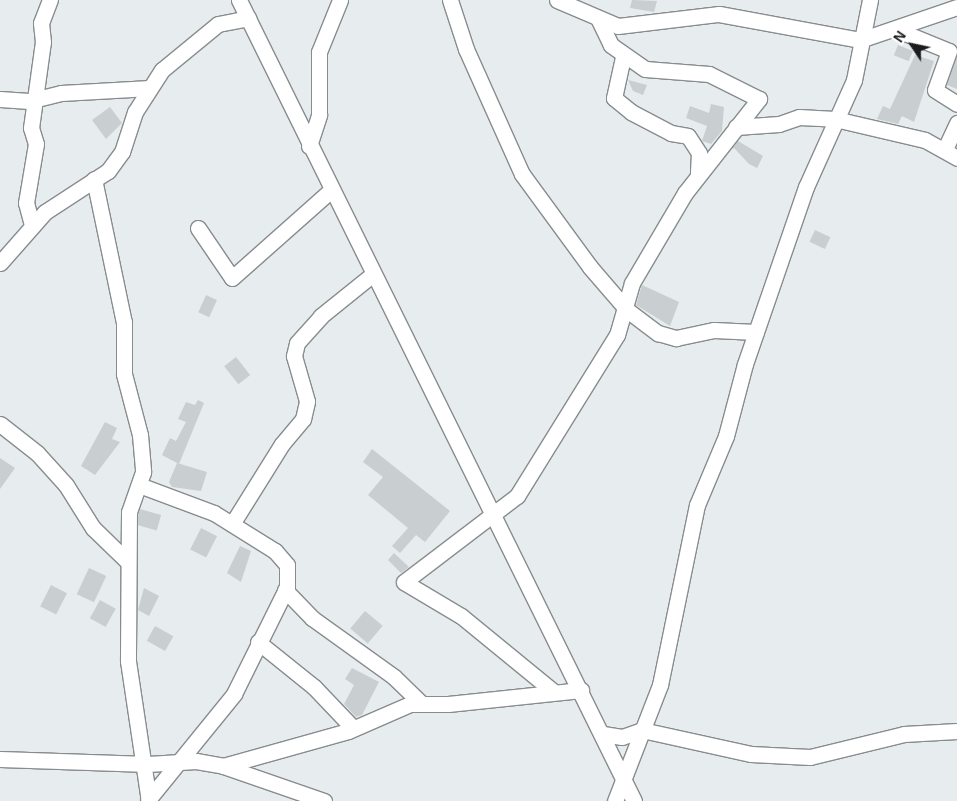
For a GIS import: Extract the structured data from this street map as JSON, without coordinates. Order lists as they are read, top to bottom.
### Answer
{
  "north": "top left"
}
